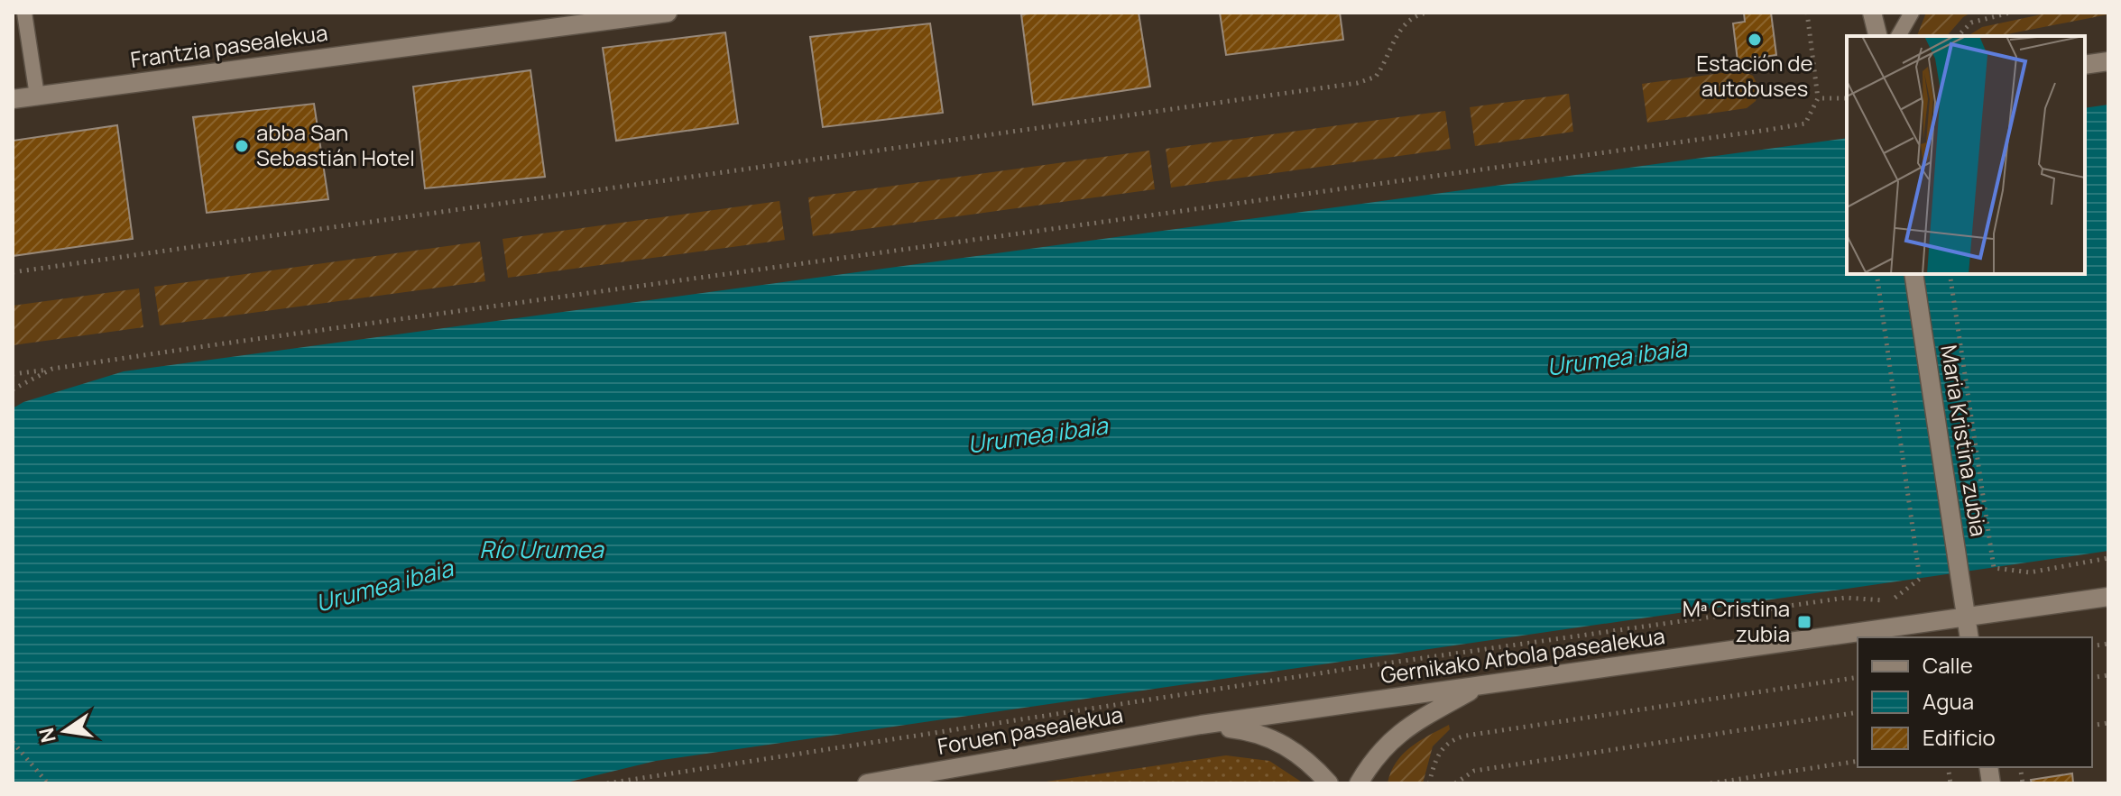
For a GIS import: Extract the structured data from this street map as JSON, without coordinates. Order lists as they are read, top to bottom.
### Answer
{
  "streets": {
    "main road": [
      "Frantzia pasealekua",
      "Maria Kristina zubia",
      "Gernikako Arbola pasealekua",
      "Foruen pasealekua"
    ]
  },
  "crossings": [
    ["Maria Kristina zubia", "Gernikako Arbola pasealekua"],
    ["Gernikako Arbola pasealekua", "Foruen pasealekua"]
  ],
  "water": ["Urumea ibaia", "Río Urumea"],
  "places": {
    "other": ["Estación de autobuses", "abba San Sebastián Hotel"],
    "transit": ["Mª Cristina zubia"]
  },
  "legend": ["Calle", "Agua", "Edificio"],
  "north": "left"
}
